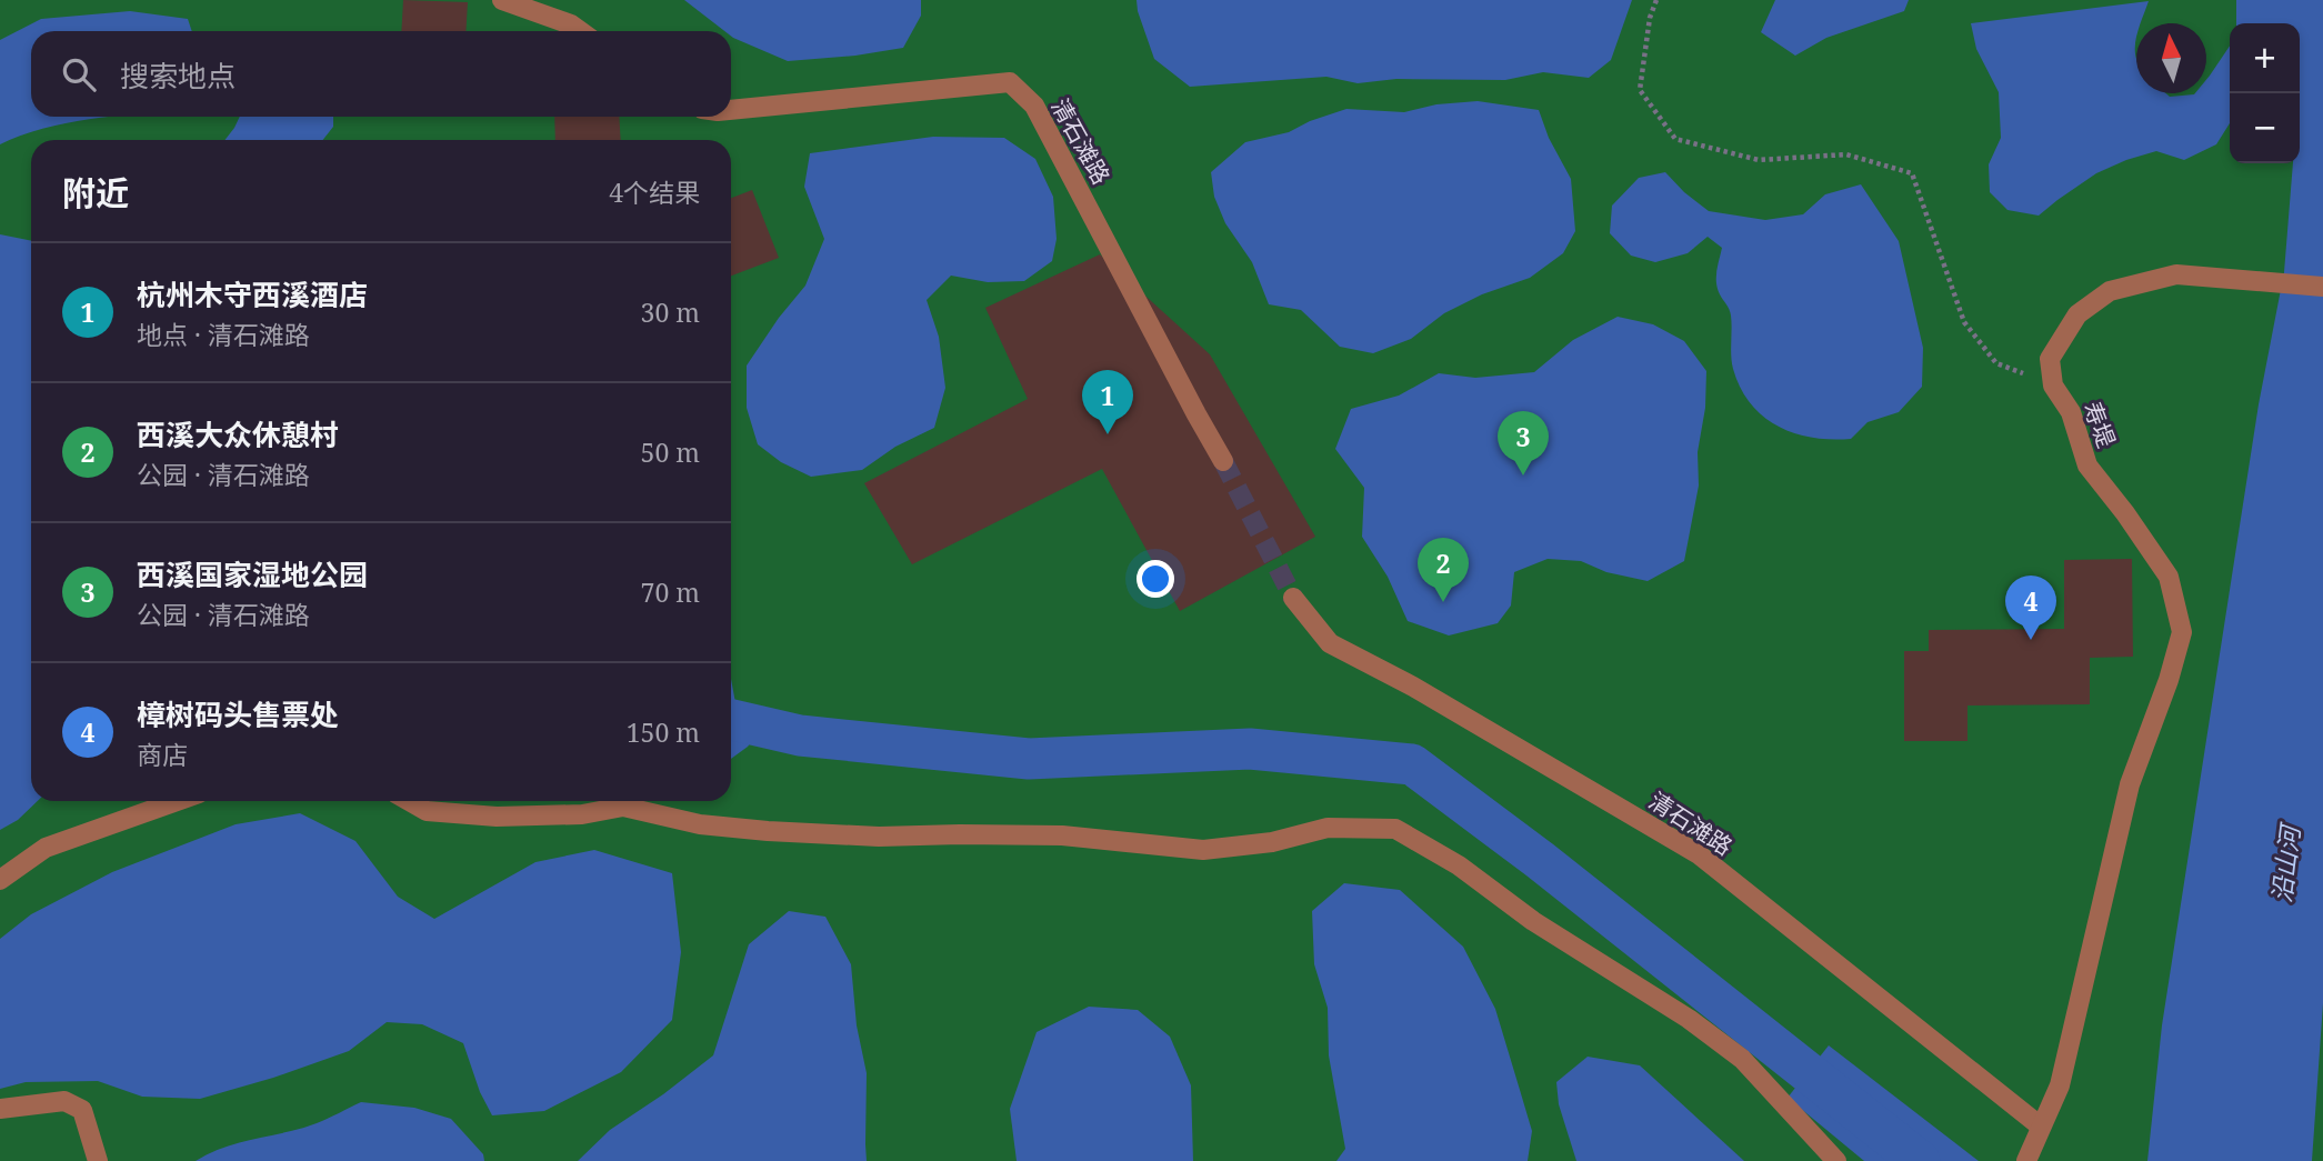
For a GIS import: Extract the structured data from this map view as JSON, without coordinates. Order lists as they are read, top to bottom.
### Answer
{
  "streets": {
    "street": ["清石滩路", "寿堤"]
  },
  "crossings": [
    ["清石滩路", "寿堤"]
  ],
  "water": ["沿山河"],
  "north": "top",
  "page": {
    "map_buttons": ["+", "−"],
    "search": "搜索地点",
    "heading": ["附近", "4个结果"],
    "list": [
      {
        "mark": "1",
        "name": "杭州木守西溪酒店",
        "note": "地点 · 清石滩路",
        "value": "30 m"
      },
      {
        "mark": "2",
        "name": "西溪大众休憩村",
        "note": "公园 · 清石滩路",
        "value": "50 m"
      },
      {
        "mark": "3",
        "name": "西溪国家湿地公园",
        "note": "公园 · 清石滩路",
        "value": "70 m"
      },
      {
        "mark": "4",
        "name": "樟树码头售票处",
        "note": "商店",
        "value": "150 m"
      }
    ],
    "pins": [
      "1",
      "3",
      "2",
      "4"
    ]
  }
}
